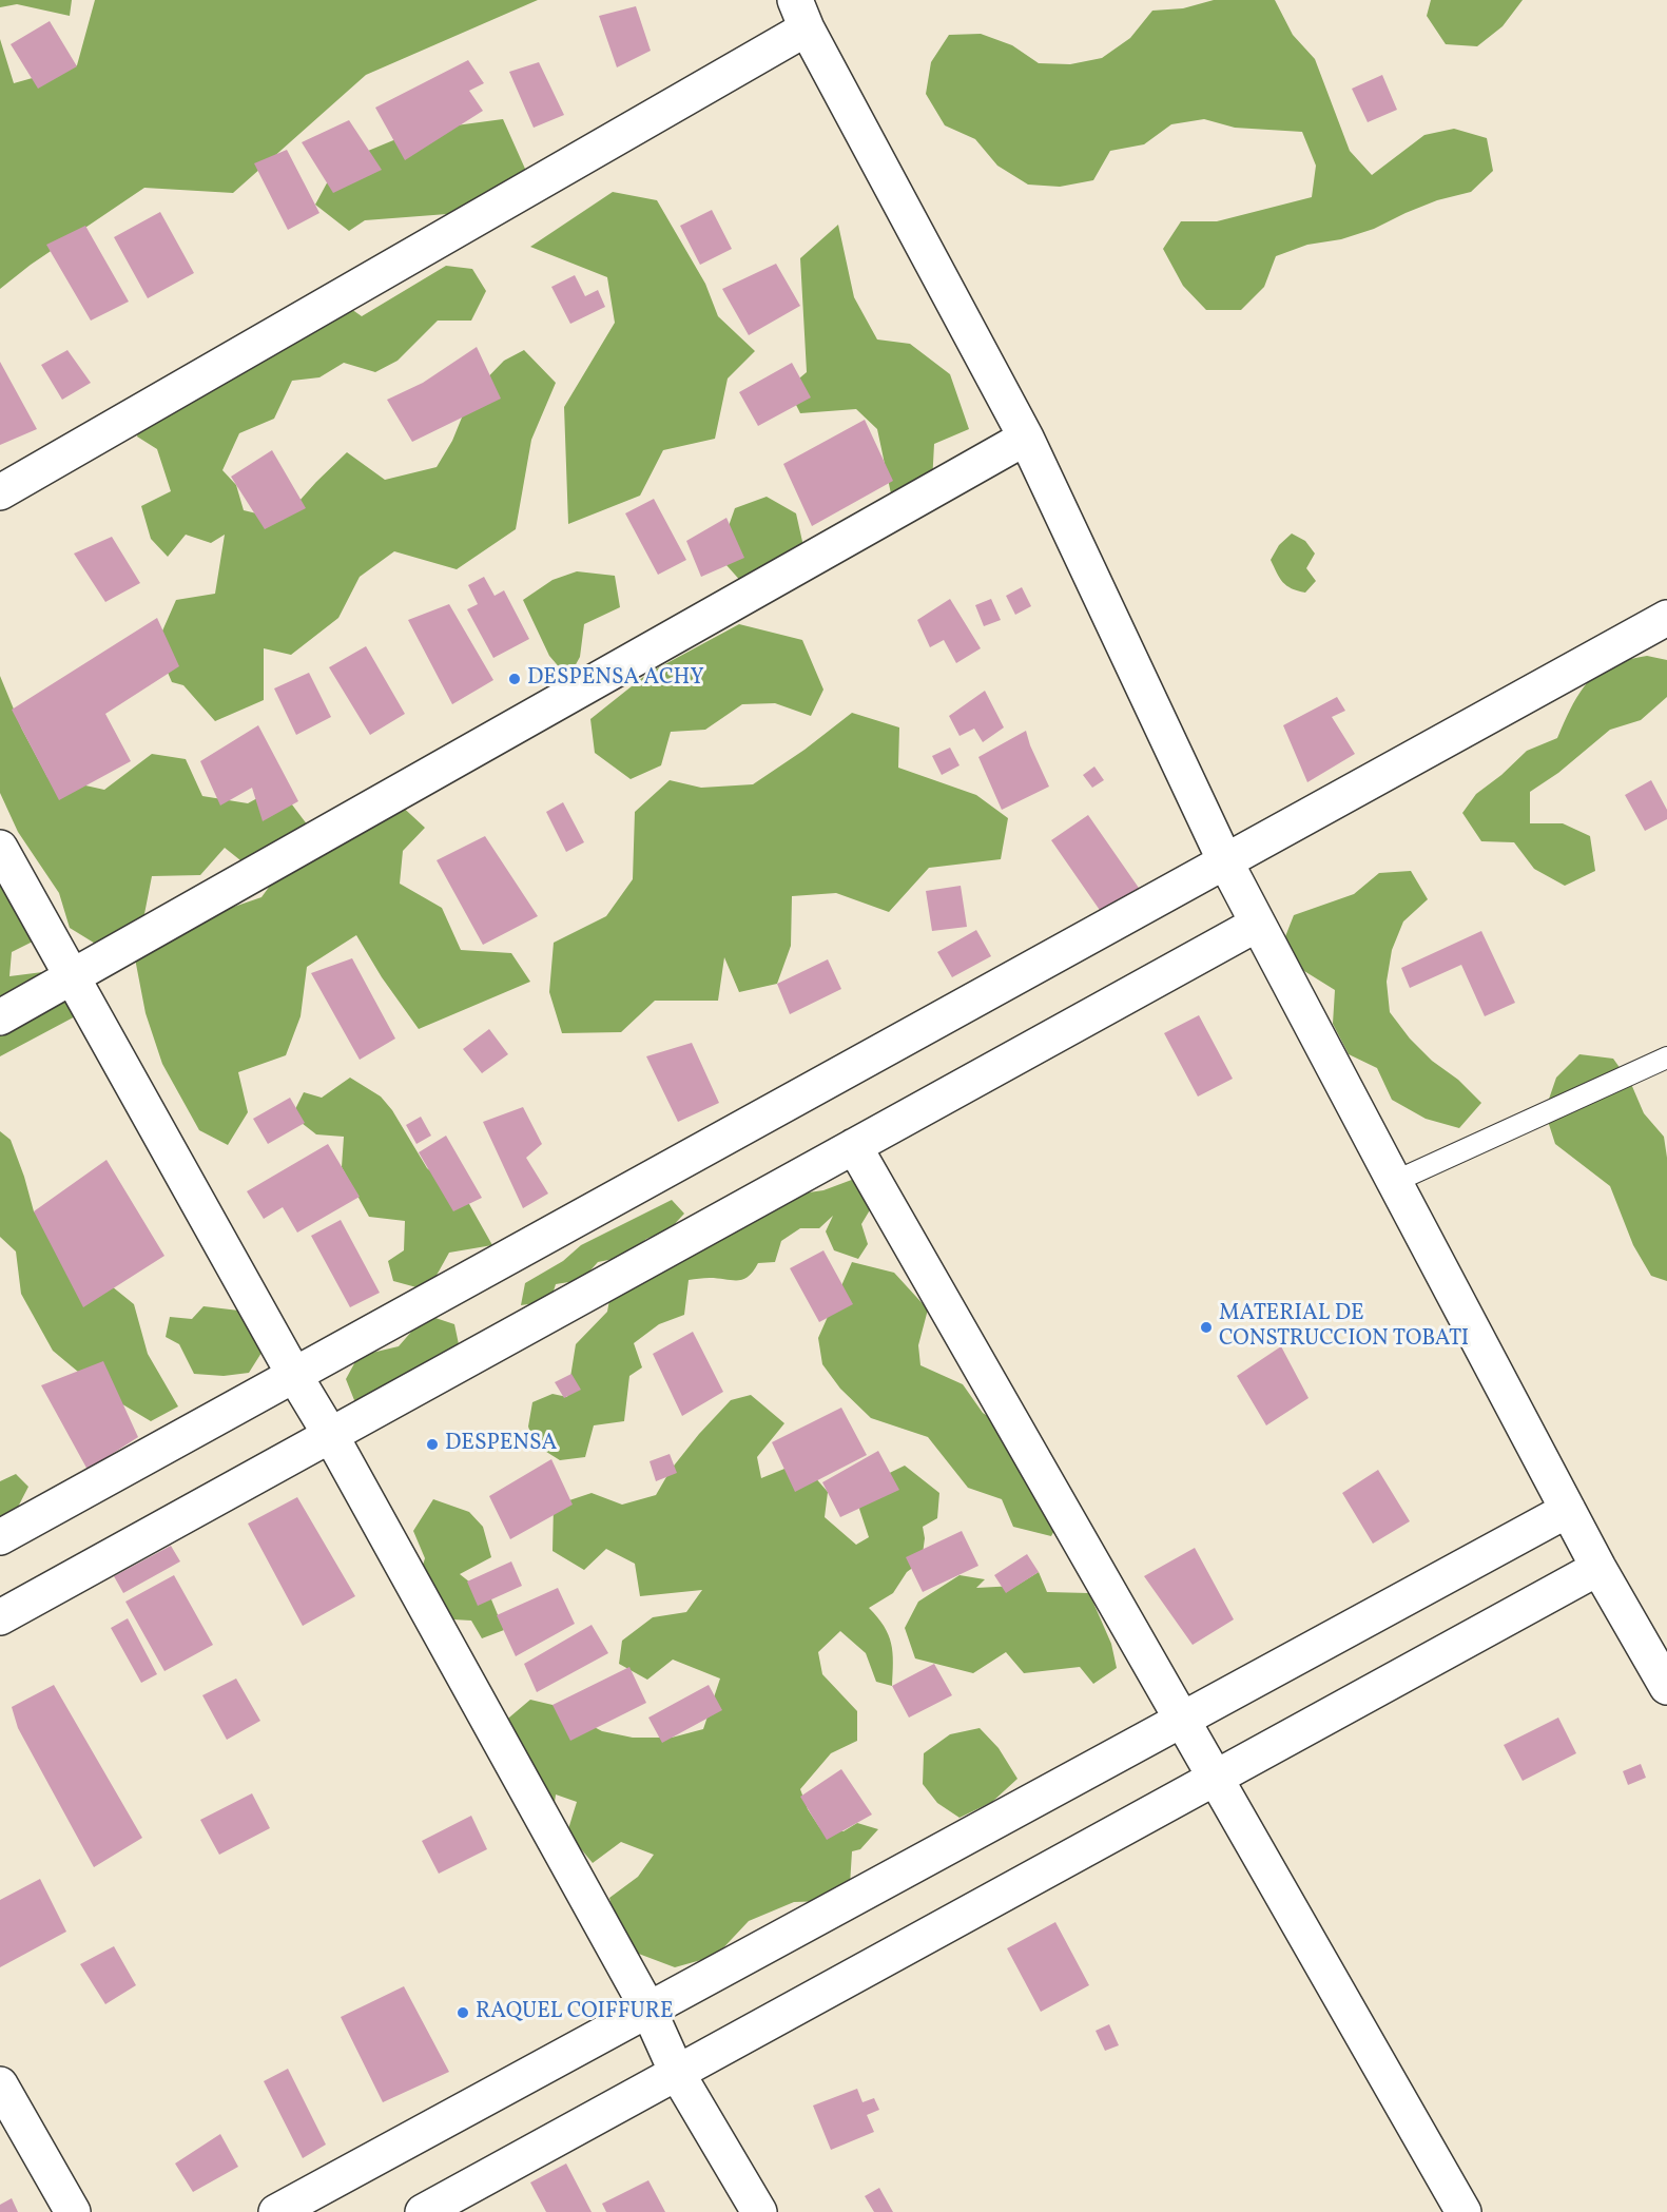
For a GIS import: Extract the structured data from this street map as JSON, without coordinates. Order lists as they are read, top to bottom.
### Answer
{
  "places": [
    "DESPENSA ACHY",
    "MATERIAL DE CONSTRUCCION TOBATI",
    "DESPENSA",
    "RAQUEL COIFFURE"
  ]
}
